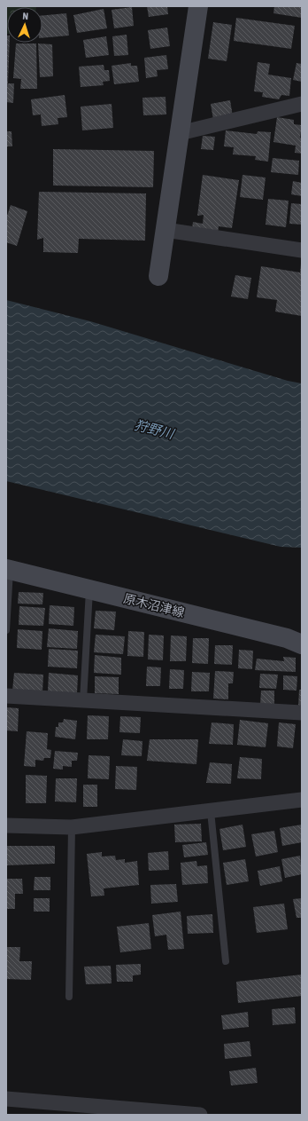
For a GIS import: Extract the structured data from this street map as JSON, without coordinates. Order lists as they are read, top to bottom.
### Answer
{
  "streets": {
    "main road": ["原木沼津線"]
  },
  "water": ["狩野川"],
  "north": "top"
}
